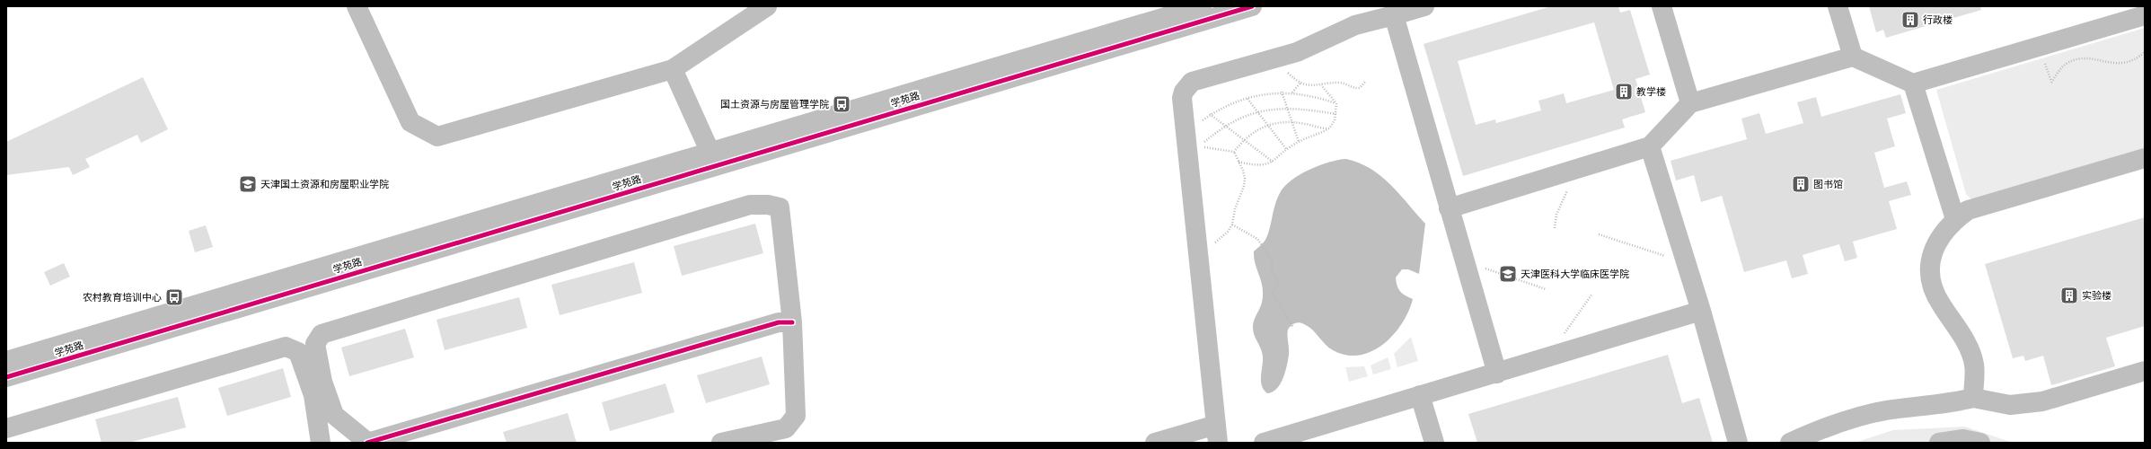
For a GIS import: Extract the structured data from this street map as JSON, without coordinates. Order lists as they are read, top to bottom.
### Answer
{
  "streets": {
    "street": ["学苑路"]
  },
  "places": {
    "building": [
      "行政楼",
      "教学楼",
      "图书馆",
      "实验楼"
    ],
    "bus stop": ["国土资源与房屋管理学院", "农村教育培训中心"],
    "school or university": ["天津国土资源和房屋职业学院", "天津医科大学临床医学院"]
  }
}
